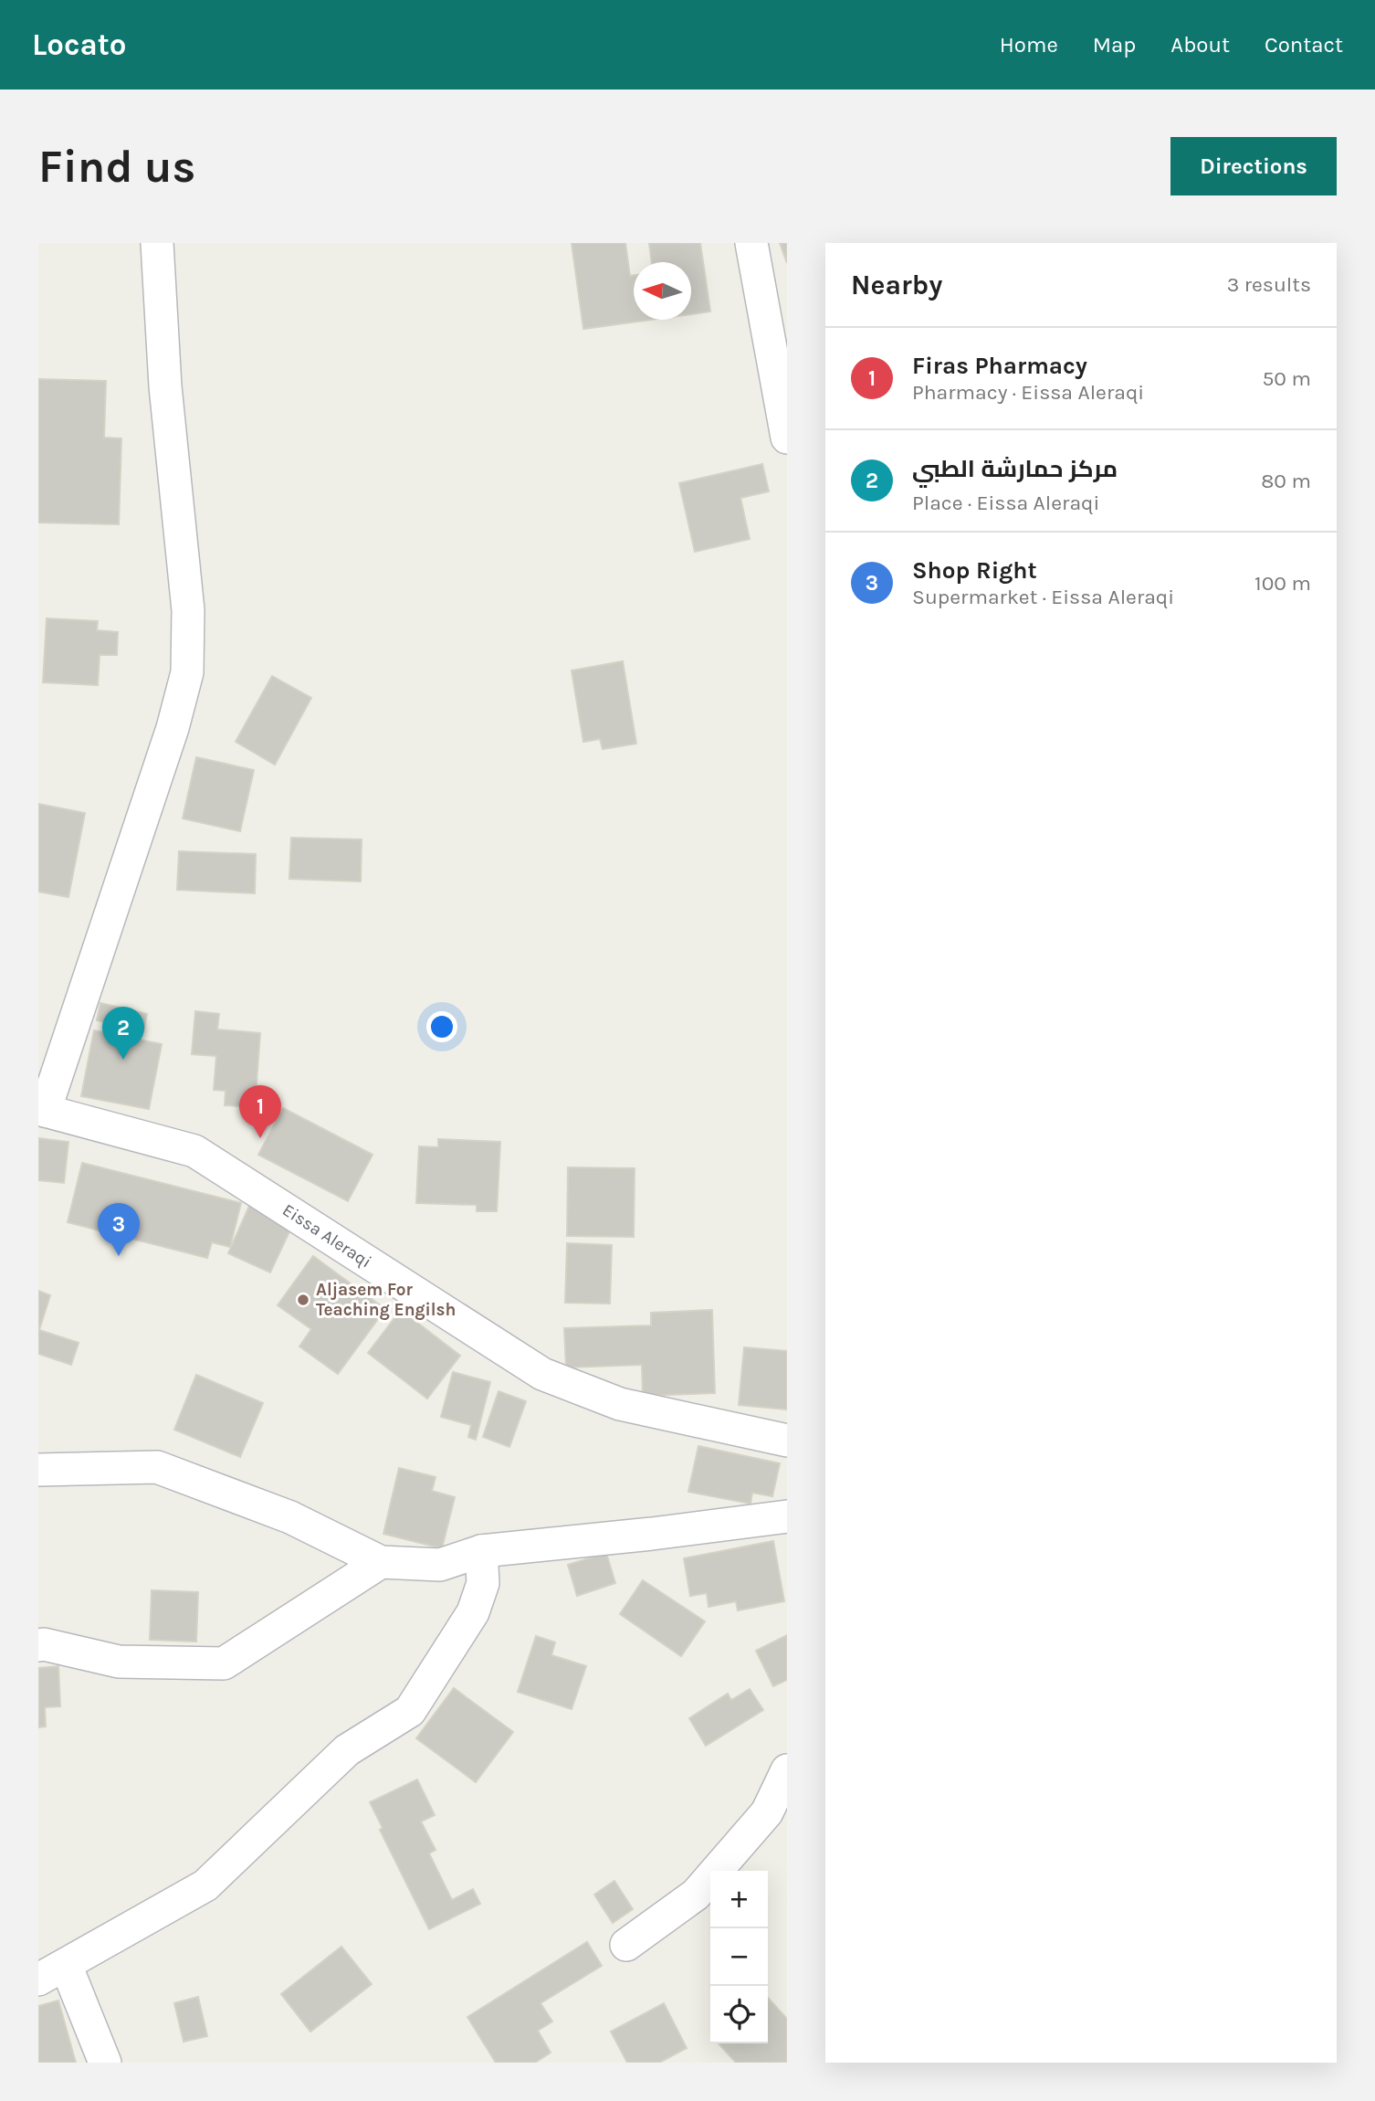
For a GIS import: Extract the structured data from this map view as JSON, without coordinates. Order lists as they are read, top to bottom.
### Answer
{
  "streets": {
    "street": ["Eissa Aleraqi"]
  },
  "places": ["Aljasem For Teaching Engilsh"],
  "north": "left",
  "page": {
    "header": "Locato",
    "nav": [
      "Home",
      "Map",
      "About",
      "Contact"
    ],
    "buttons": "Directions",
    "title": "Find us",
    "heading": ["Nearby", "3 results"],
    "list": [
      {
        "mark": "1",
        "name": "Firas Pharmacy",
        "note": "Pharmacy · Eissa Aleraqi",
        "value": "50 m"
      },
      {
        "mark": "2",
        "name": "مركز حمارشة الطبي",
        "note": "Place · Eissa Aleraqi",
        "value": "80 m"
      },
      {
        "mark": "3",
        "name": "Shop Right",
        "note": "Supermarket · Eissa Aleraqi",
        "value": "100 m"
      }
    ],
    "pins": ["2", "1", "3"],
    "map_buttons": ["+", "−"]
  }
}
